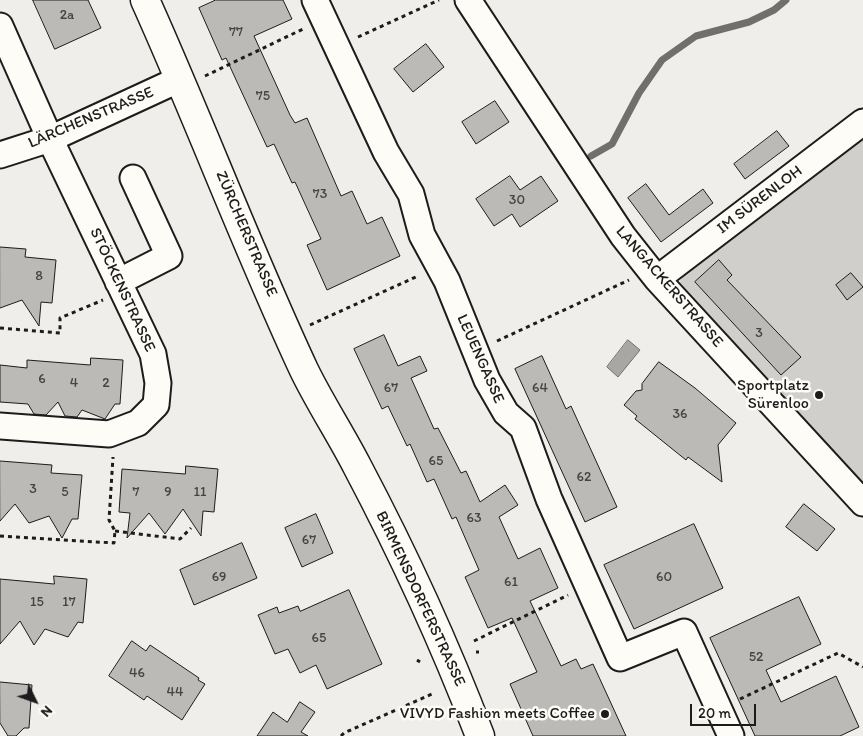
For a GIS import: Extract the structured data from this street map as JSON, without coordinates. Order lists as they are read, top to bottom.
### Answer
{
  "streets": {
    "main road": ["ZÜRCHERSTRASSE", "BIRMENSDORFERSTRASSE"],
    "street": [
      "LÄRCHENSTRASSE",
      "IM SÜRENLOH",
      "LANGACKERSTRASSE",
      "STÖCKENSTRASSE",
      "LEUENGASSE"
    ]
  },
  "crossings": [
    ["LÄRCHENSTRASSE", "ZÜRCHERSTRASSE"],
    ["LÄRCHENSTRASSE", "STÖCKENSTRASSE"],
    ["IM SÜRENLOH", "LANGACKERSTRASSE"],
    ["ZÜRCHERSTRASSE", "BIRMENSDORFERSTRASSE"]
  ],
  "places": ["Sportplatz Sürenloo", "VIVYD Fashion meets Coffee"],
  "house_numbers": [
    "2a",
    "77",
    "75",
    "73",
    "30",
    "8",
    "3",
    "6",
    "4",
    "2",
    "67",
    "64",
    "36",
    "65",
    "62",
    "3",
    "5",
    "7",
    "9",
    "11",
    "63",
    "67",
    "69",
    "60",
    "61",
    "15",
    "17",
    "65",
    "52",
    "46",
    "44"
  ],
  "scale_bar": "20 m",
  "north": "bottom right"
}
